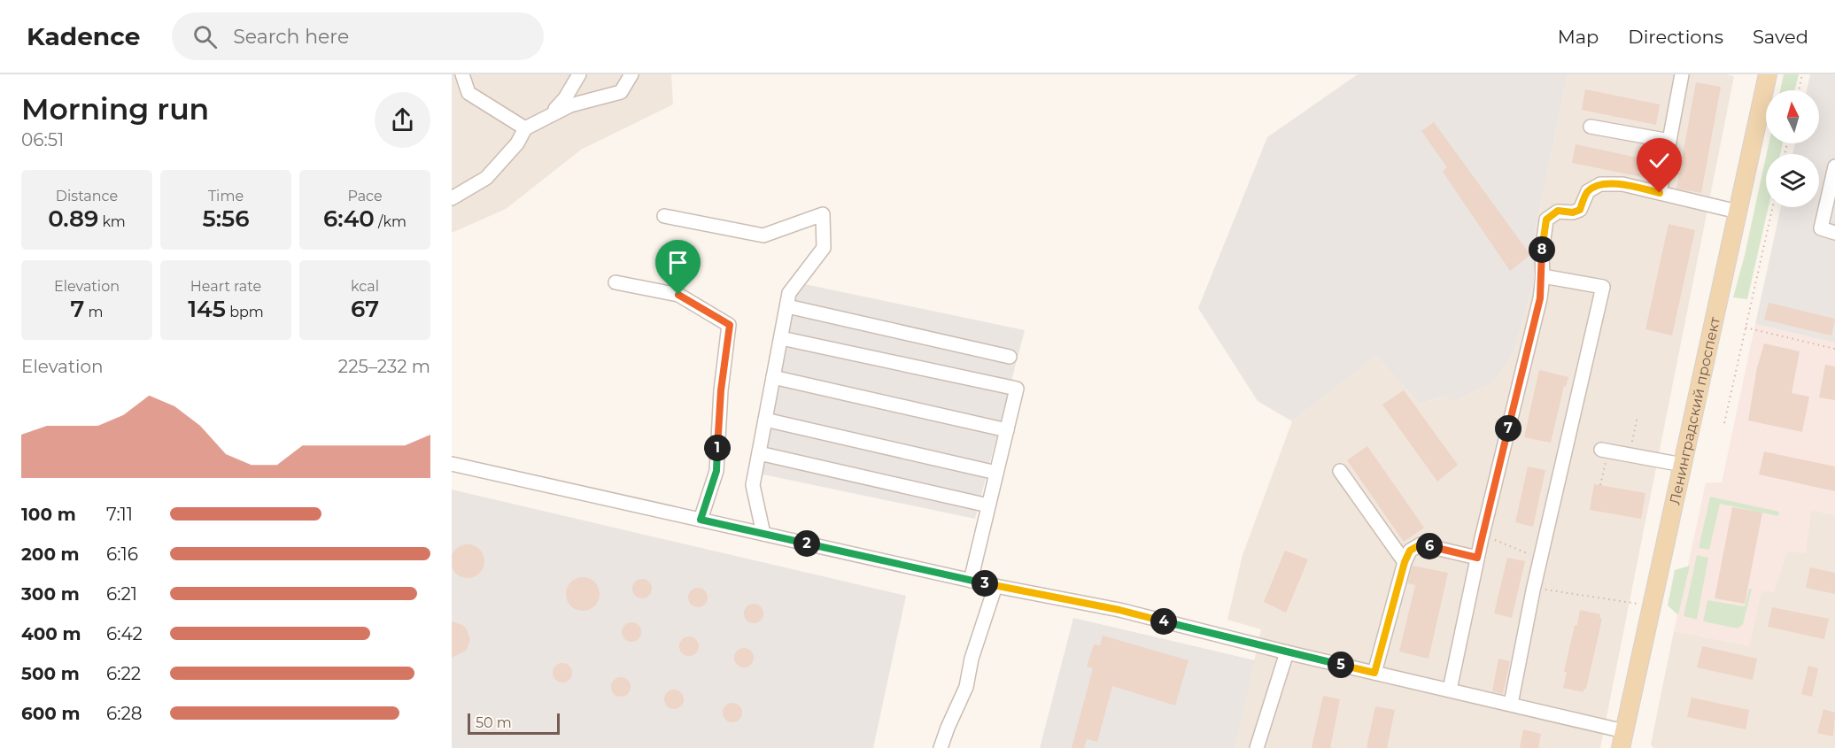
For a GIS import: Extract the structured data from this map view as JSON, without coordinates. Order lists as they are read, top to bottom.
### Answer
{
  "streets": {
    "main road": ["Ленинградский проспект"]
  },
  "scale_bar": "50 m",
  "north": "top",
  "page": {
    "header": "Kadence",
    "search": "Search here",
    "nav": ["Map", "Directions", "Saved"],
    "heading": ["Morning run", "06:51"],
    "stats": [
      ["Distance", "0.89 km"],
      ["Time", "5:56"],
      ["Pace", "6:40 /km"],
      ["Elevation", "7 m"],
      ["Heart rate", "145 bpm"],
      ["kcal", "67"]
    ],
    "pins": [
      "8",
      "7",
      "1",
      "2",
      "6",
      "3",
      "4",
      "5"
    ],
    "chart": ["Elevation", "225–232 m"],
    "list": [
      {
        "name": "100 m",
        "note": "7:11"
      },
      {
        "name": "200 m",
        "note": "6:16"
      },
      {
        "name": "300 m",
        "note": "6:21"
      },
      {
        "name": "400 m",
        "note": "6:42"
      },
      {
        "name": "500 m",
        "note": "6:22"
      },
      {
        "name": "600 m",
        "note": "6:28"
      }
    ],
    "scale": "50 m"
  }
}
